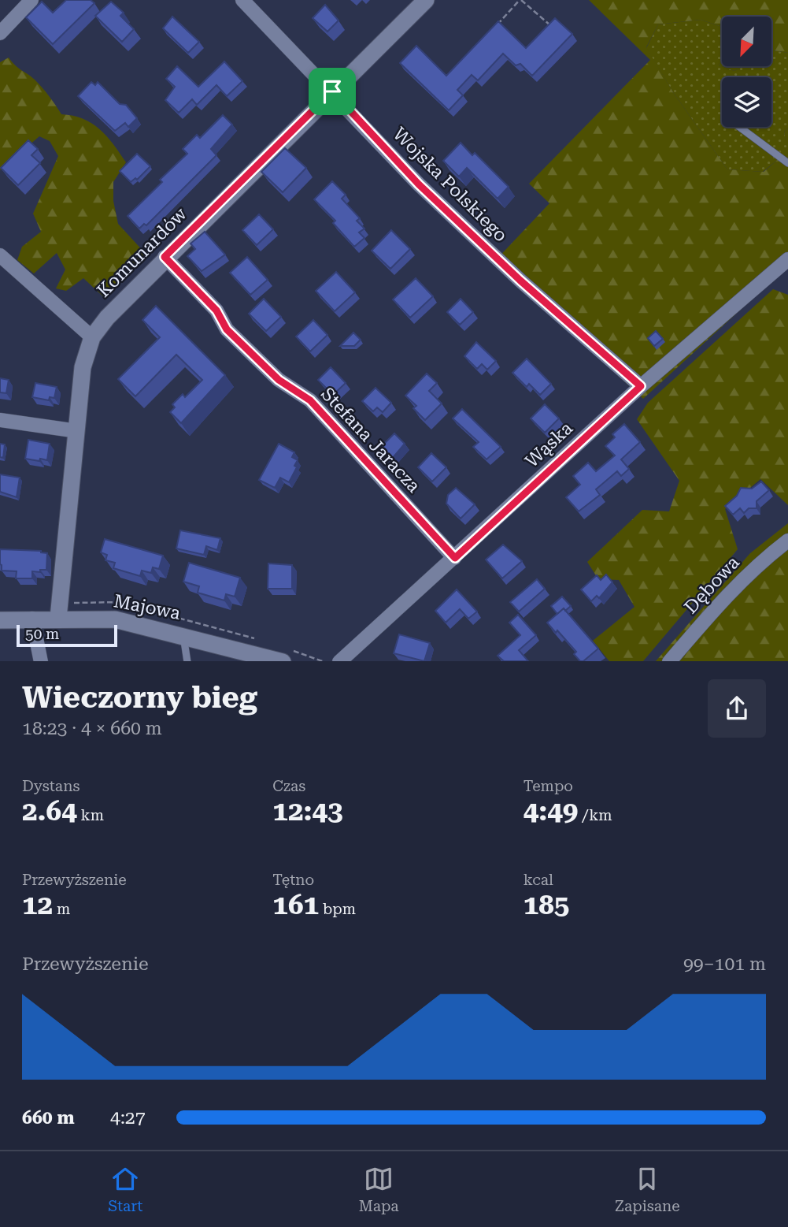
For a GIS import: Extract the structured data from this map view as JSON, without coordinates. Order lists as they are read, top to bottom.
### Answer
{
  "streets": {
    "street": [
      "Wojska Polskiego",
      "Komunardów",
      "Stefana Jaracza",
      "Wąska",
      "Dębowa",
      "Majowa"
    ]
  },
  "crossings": [
    ["Wojska Polskiego", "Komunardów"],
    ["Wojska Polskiego", "Wąska"],
    ["Komunardów", "Stefana Jaracza"],
    ["Komunardów", "Majowa"],
    ["Stefana Jaracza", "Wąska"]
  ],
  "scale_bar": "50 m",
  "north": "bottom left",
  "page": {
    "scale": "50 m",
    "heading": ["Wieczorny bieg", "18:23 · 4 × 660 m"],
    "stats": [
      ["Dystans", "2.64 km"],
      ["Czas", "12:43"],
      ["Tempo", "4:49 /km"],
      ["Przewyższenie", "12 m"],
      ["Tętno", "161 bpm"],
      ["kcal", "185"]
    ],
    "chart": ["Przewyższenie", "99–101 m"],
    "list": [
      {
        "name": "660 m",
        "note": "4:27"
      }
    ],
    "tabs": ["Start", "Mapa", "Zapisane"]
  }
}
